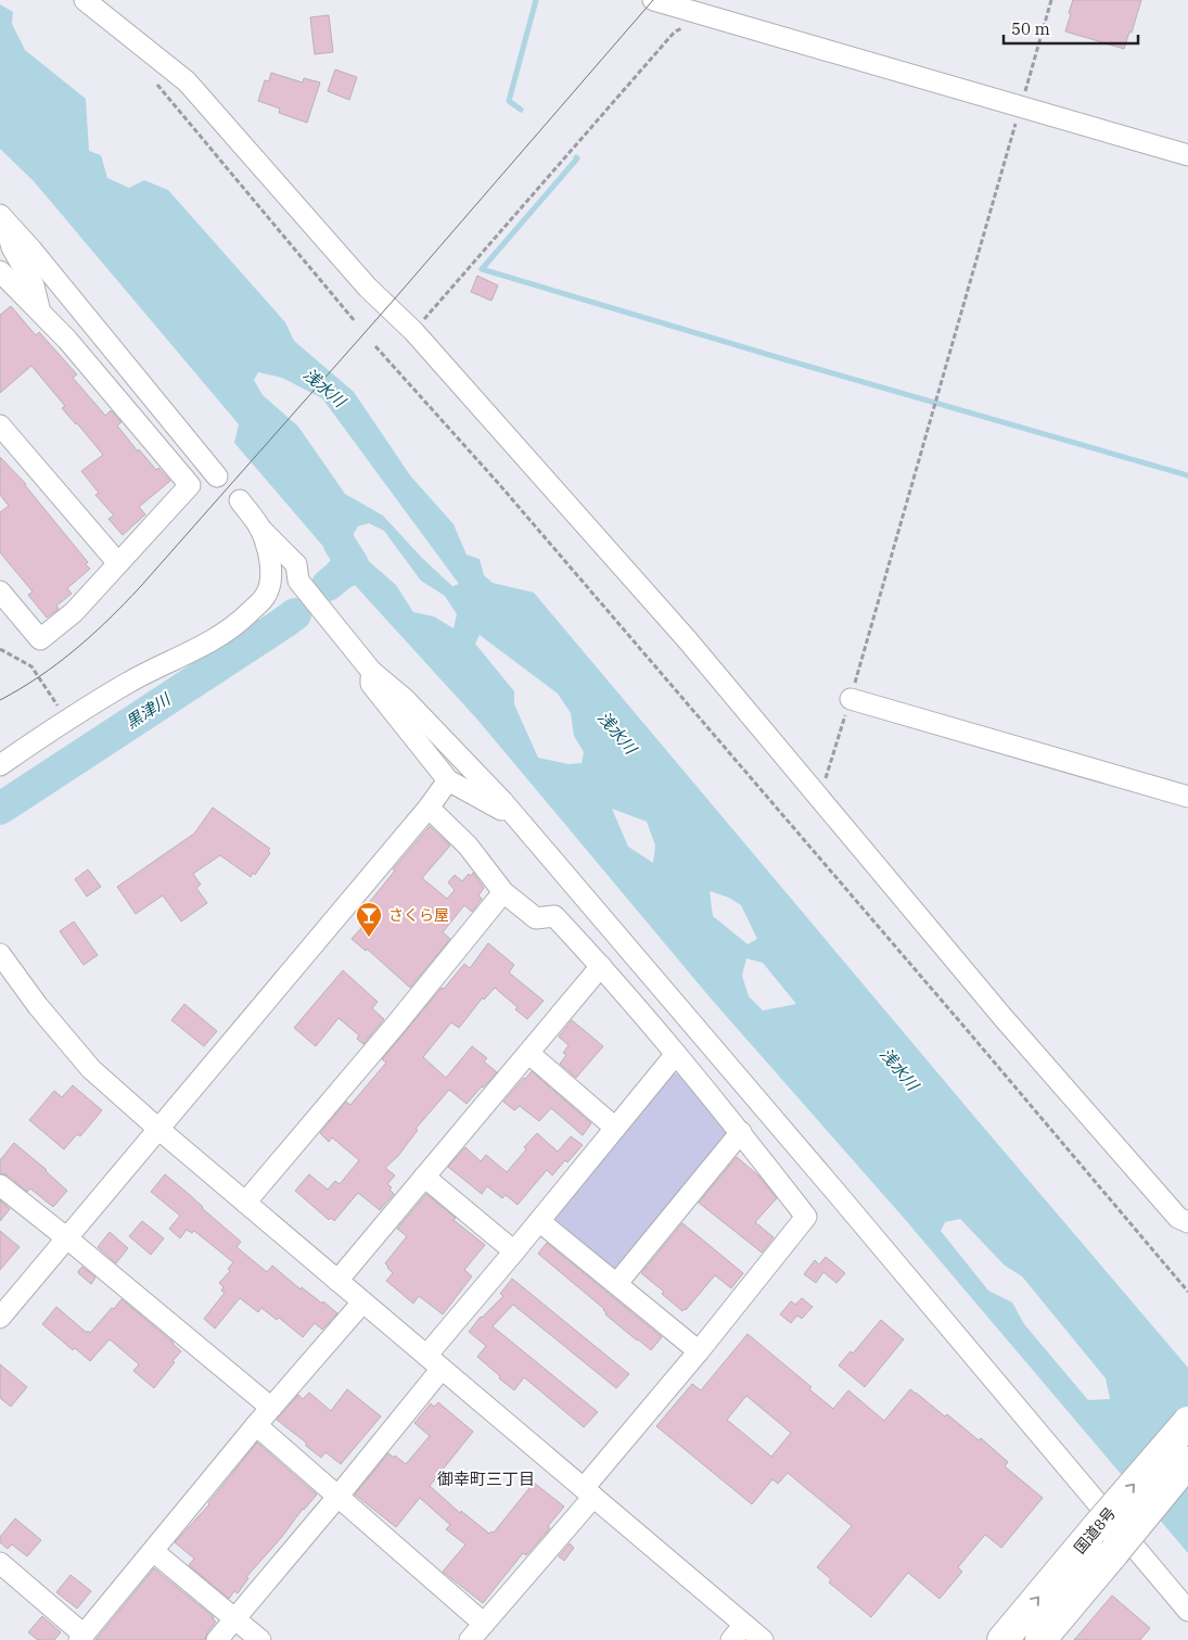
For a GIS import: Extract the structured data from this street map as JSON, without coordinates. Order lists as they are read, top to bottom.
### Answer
{
  "streets": {
    "highway": ["国道8号"]
  },
  "districts": ["御幸町三丁目"],
  "water": ["浅水川", "黒津川"],
  "places": {
    "bar": ["さくら屋"]
  },
  "scale_bar": "50 m"
}
